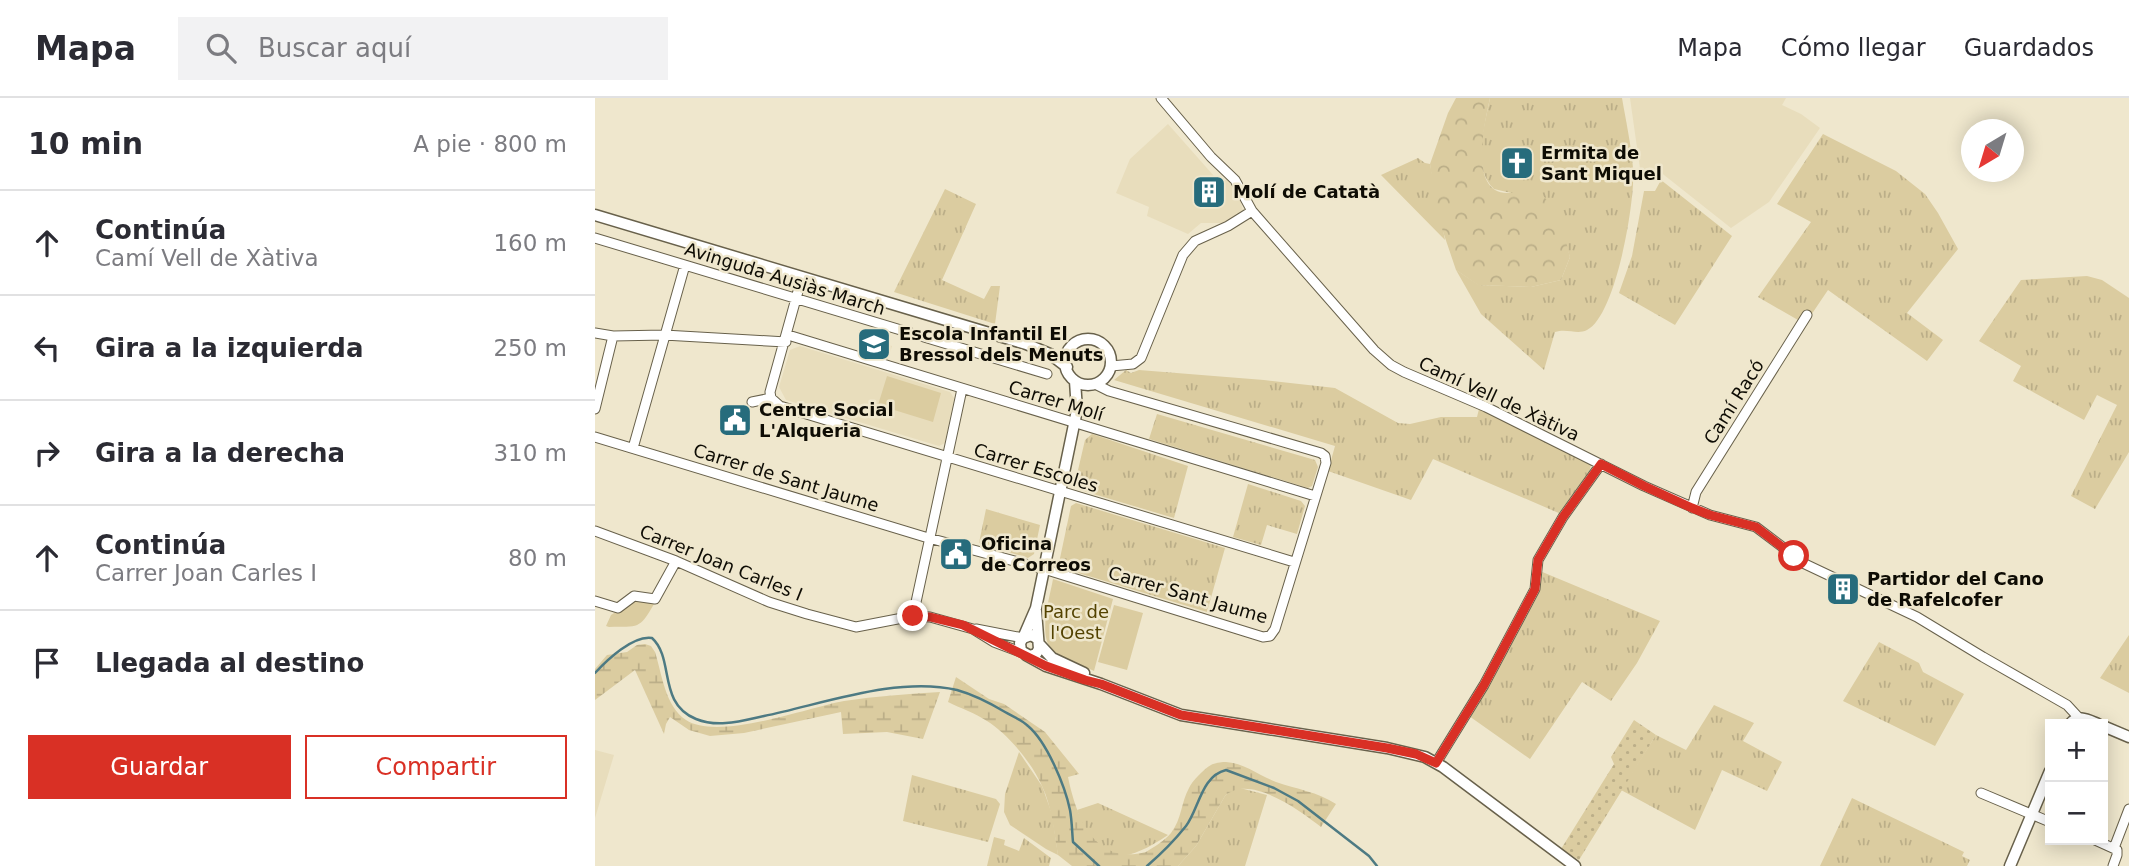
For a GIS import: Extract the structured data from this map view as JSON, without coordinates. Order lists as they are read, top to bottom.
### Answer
{
  "streets": {
    "street": [
      "Avinguda Ausiàs March",
      "Camí Vell de Xàtiva",
      "Carrer Molí",
      "Camí Racó",
      "Carrer Escoles",
      "Carrer de Sant Jaume",
      "Carrer Joan Carles I",
      "Carrer Sant Jaume"
    ]
  },
  "crossings": [
    ["Camí Vell de Xàtiva", "Camí Racó"],
    ["Carrer Escoles", "Carrer Sant Jaume"],
    ["Carrer de Sant Jaume", "Carrer Sant Jaume"]
  ],
  "parks": ["Parc de l'Oest"],
  "places": {
    "church": ["Ermita de Sant Miquel"],
    "building": ["Molí de Catatà", "Partidor del Cano de Rafelcofer"],
    "school or university": ["Escola Infantil El Bressol dels Menuts"],
    "public building": ["Centre Social L'Alqueria", "Oficina de Correos"]
  },
  "north": "bottom left",
  "page": {
    "header": "Mapa",
    "search": "Buscar aquí",
    "nav": ["Mapa", "Cómo llegar", "Guardados"],
    "heading": ["10 min", "A pie · 800 m"],
    "list": [
      ["Continúa", "Camí Vell de Xàtiva", "160 m"],
      ["Gira a la izquierda", "250 m"],
      ["Gira a la derecha", "310 m"],
      ["Continúa", "Carrer Joan Carles I", "80 m"],
      "Llegada al destino"
    ],
    "buttons": ["Guardar", "Compartir"],
    "map_buttons": ["+", "−"]
  }
}
